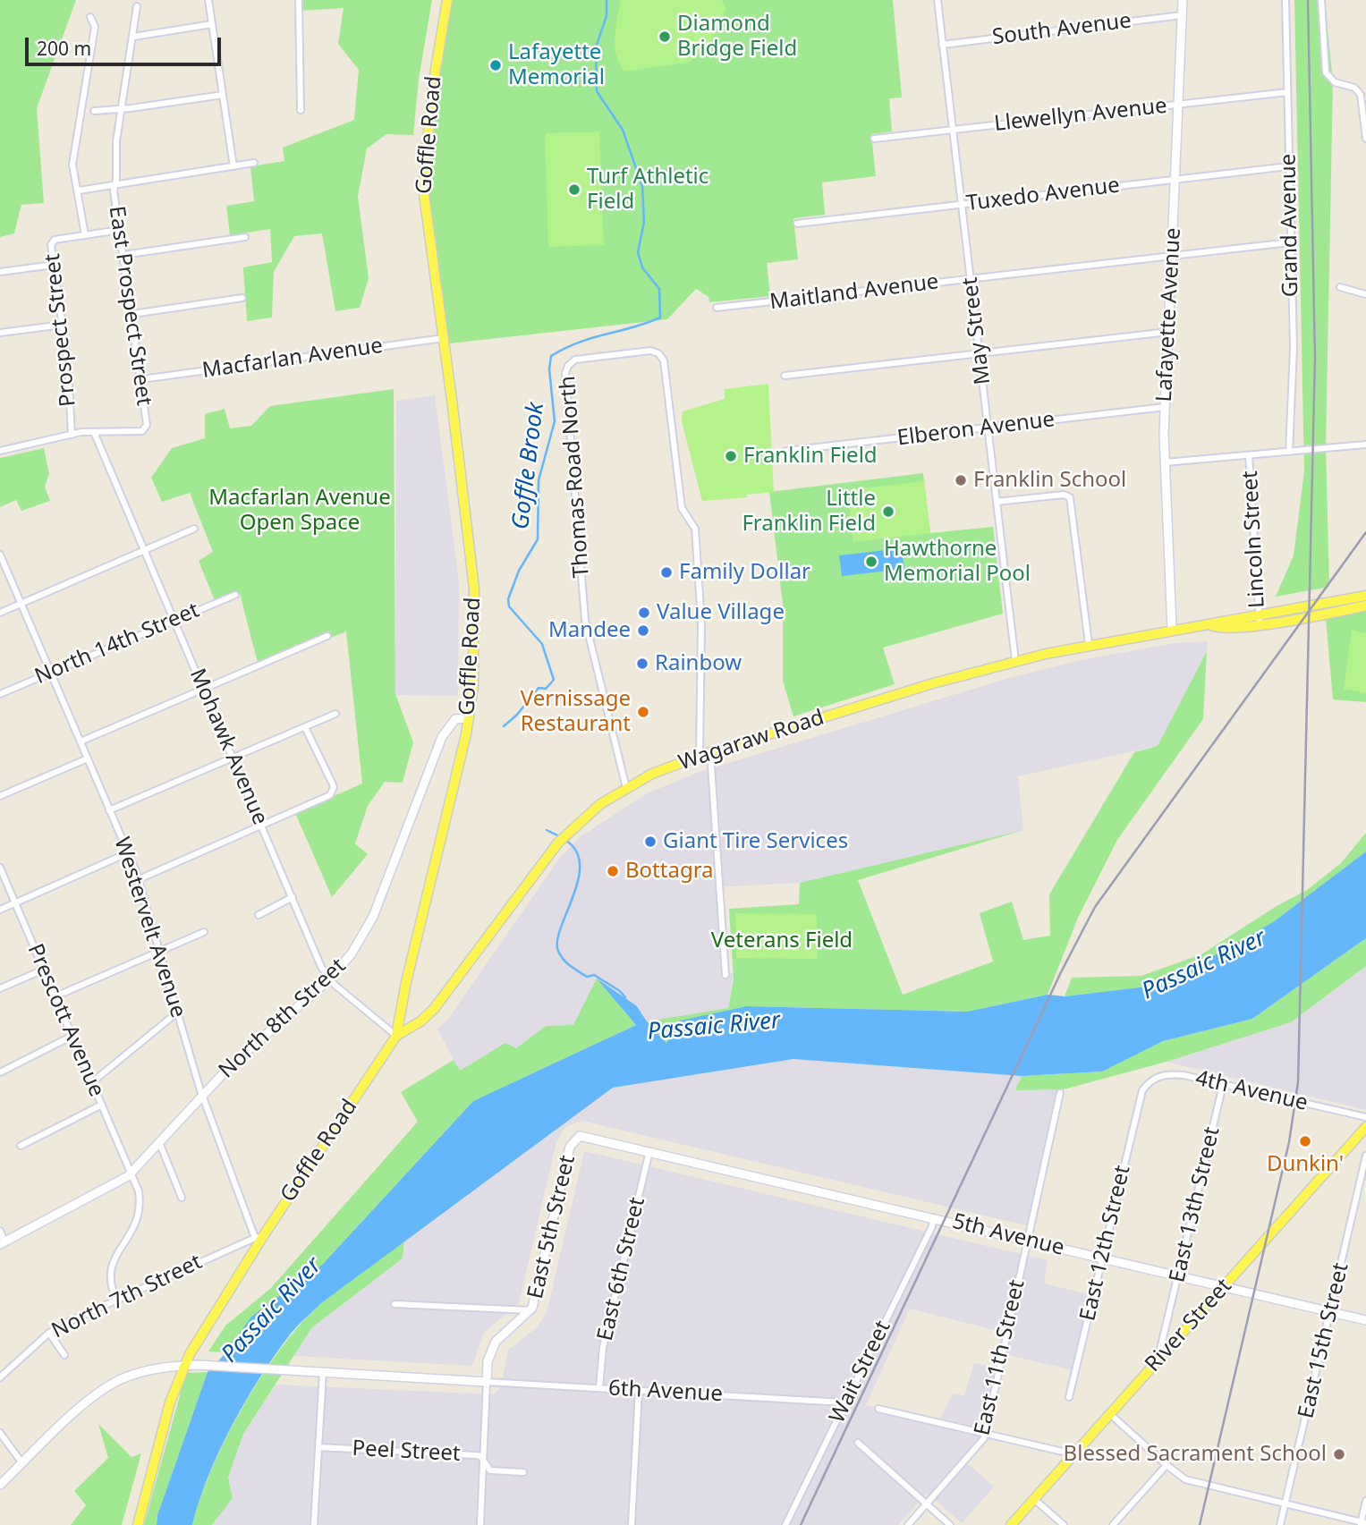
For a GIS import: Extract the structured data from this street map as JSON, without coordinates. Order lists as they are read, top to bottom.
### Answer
{
  "streets": {
    "main road": [
      "Goffle Road",
      "Lafayette Avenue",
      "Wagaraw Road",
      "North 8th Street",
      "East 5th Street",
      "5th Avenue",
      "River Street"
    ],
    "street": [
      "South Avenue",
      "Llewellyn Avenue",
      "Tuxedo Avenue",
      "Grand Avenue",
      "Maitland Avenue",
      "East Prospect Street",
      "Prospect Street",
      "May Street",
      "Macfarlan Avenue",
      "Elberon Avenue",
      "Thomas Road North",
      "Lincoln Street",
      "North 14th Street",
      "Mohawk Avenue",
      "Westervelt Avenue",
      "Prescott Avenue",
      "4th Avenue",
      "East 13th Street",
      "East 12th Street",
      "East 6th Street",
      "North 7th Street",
      "East 15th Street",
      "East 11th Street",
      "Wait Street",
      "6th Avenue",
      "Peel Street"
    ]
  },
  "crossings": [
    ["South Avenue", "Lafayette Avenue"],
    ["South Avenue", "May Street"],
    ["Llewellyn Avenue", "Grand Avenue"],
    ["Llewellyn Avenue", "Lafayette Avenue"],
    ["Llewellyn Avenue", "May Street"],
    ["Goffle Road", "Macfarlan Avenue"],
    ["Goffle Road", "Wagaraw Road"],
    ["Goffle Road", "Mohawk Avenue"],
    ["Goffle Road", "North 8th Street"],
    ["Goffle Road", "North 7th Street"],
    ["Tuxedo Avenue", "Grand Avenue"],
    ["Tuxedo Avenue", "Lafayette Avenue"],
    ["Tuxedo Avenue", "May Street"],
    ["Grand Avenue", "Maitland Avenue"],
    ["Maitland Avenue", "Lafayette Avenue"],
    ["Maitland Avenue", "May Street"],
    ["East Prospect Street", "Macfarlan Avenue"],
    ["East Prospect Street", "Mohawk Avenue"],
    ["Lafayette Avenue", "Elberon Avenue"],
    ["Lafayette Avenue", "Wagaraw Road"],
    ["May Street", "Elberon Avenue"],
    ["May Street", "Wagaraw Road"],
    ["Thomas Road North", "Wagaraw Road"],
    ["Lincoln Street", "Wagaraw Road"],
    ["North 14th Street", "Mohawk Avenue"],
    ["North 14th Street", "Westervelt Avenue"],
    ["Wagaraw Road", "Mohawk Avenue"],
    ["Mohawk Avenue", "North 8th Street"],
    ["Westervelt Avenue", "North 8th Street"],
    ["Westervelt Avenue", "North 7th Street"],
    ["North 8th Street", "Prescott Avenue"],
    ["Prescott Avenue", "North 7th Street"],
    ["4th Avenue", "East 13th Street"],
    ["4th Avenue", "East 12th Street"],
    ["East 13th Street", "5th Avenue"],
    ["East 13th Street", "River Street"],
    ["East 5th Street", "5th Avenue"],
    ["East 5th Street", "East 6th Street"],
    ["East 5th Street", "6th Avenue"],
    ["East 5th Street", "Peel Street"],
    ["5th Avenue", "East 12th Street"],
    ["5th Avenue", "East 6th Street"],
    ["5th Avenue", "River Street"],
    ["5th Avenue", "East 15th Street"],
    ["5th Avenue", "East 11th Street"],
    ["5th Avenue", "Wait Street"],
    ["East 6th Street", "6th Avenue"],
    ["Wait Street", "6th Avenue"]
  ],
  "water": ["Goffle Brook", "Passaic River"],
  "parks": ["Macfarlan Avenue Open Space", "Veterans Field"],
  "places": [
    "Diamond Bridge Field",
    "Lafayette Memorial",
    "Turf Athletic Field",
    "Franklin Field",
    "Franklin School",
    "Little Franklin Field",
    "Hawthorne Memorial Pool",
    "Family Dollar",
    "Value Village",
    "Mandee",
    "Rainbow",
    "Vernissage Restaurant",
    "Giant Tire Services",
    "Bottagra",
    "Dunkin'",
    "Blessed Sacrament School"
  ],
  "scale_bar": "200 m"
}
